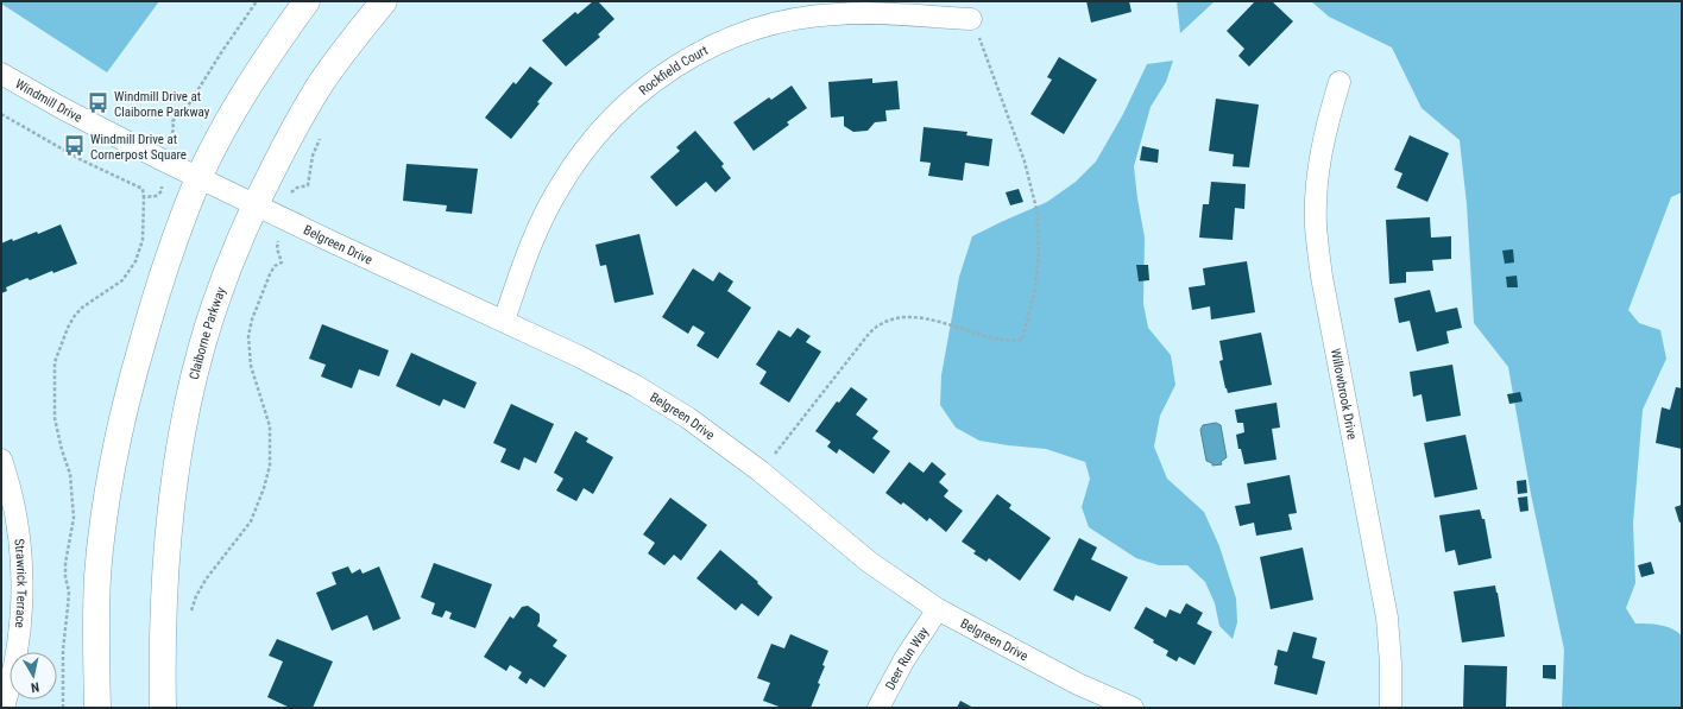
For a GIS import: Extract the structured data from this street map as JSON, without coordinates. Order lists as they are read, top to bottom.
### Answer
{
  "streets": {
    "main road": ["Claiborne Parkway"],
    "street": [
      "Rockfield Court",
      "Windmill Drive",
      "Belgreen Drive",
      "Willowbrook Drive",
      "Strawrick Terrace",
      "Deer Run Way"
    ]
  },
  "crossings": [
    ["Rockfield Court", "Belgreen Drive"],
    ["Windmill Drive", "Belgreen Drive"],
    ["Belgreen Drive", "Claiborne Parkway"],
    ["Belgreen Drive", "Deer Run Way"]
  ],
  "places": {
    "bus stop": ["Windmill Drive at Claiborne Parkway", "Windmill Drive at Cornerpost Square"]
  },
  "north": "bottom"
}
